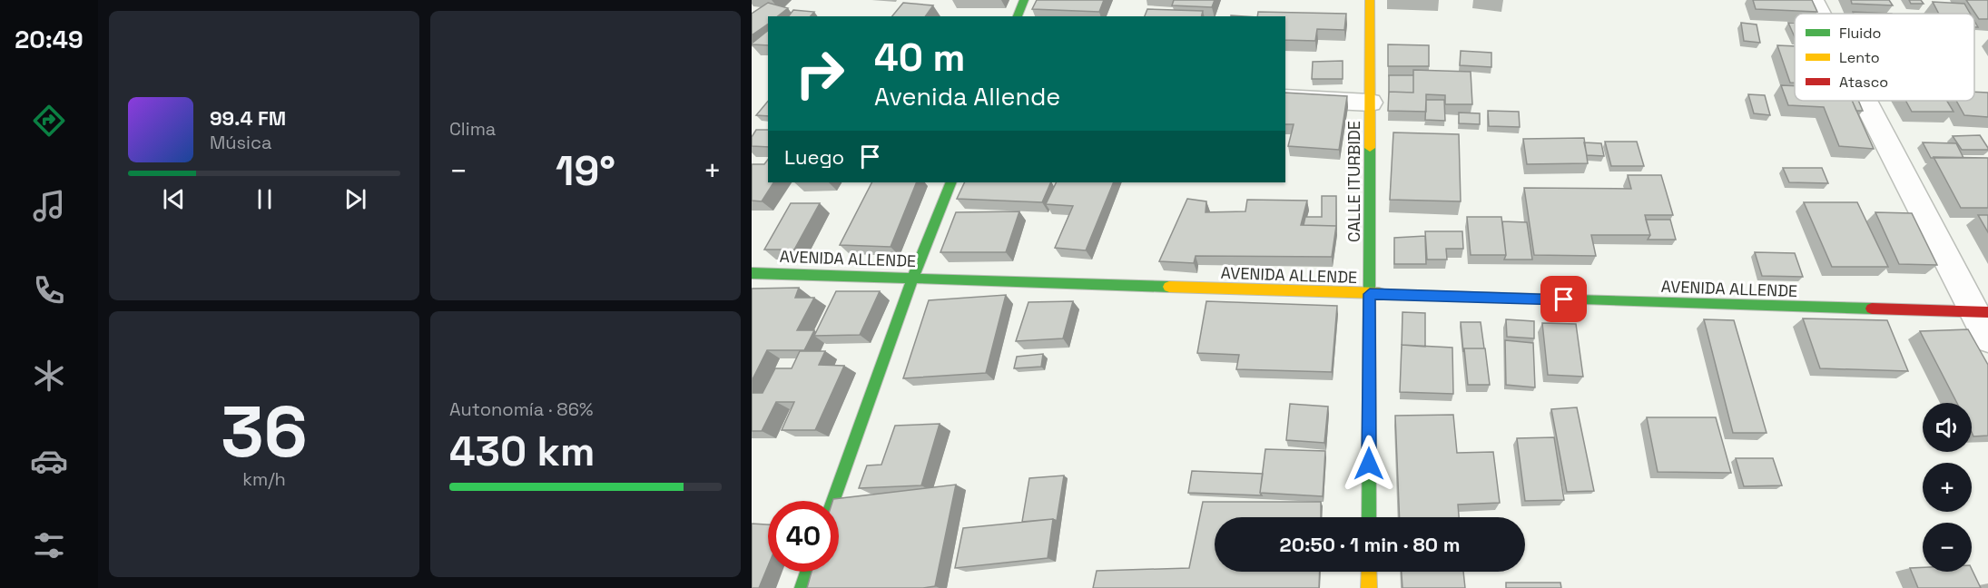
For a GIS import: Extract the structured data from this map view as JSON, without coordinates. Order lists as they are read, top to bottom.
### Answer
{
  "streets": {
    "street": ["CALLE ITURBIDE", "AVENIDA ALLENDE"]
  },
  "crossings": [
    ["CALLE ITURBIDE", "AVENIDA ALLENDE"]
  ],
  "legend": ["Fluido", "Lento", "Atasco"],
  "page": {
    "tabs": "20:49",
    "tile": [
      "Clima",
      ["36", "km/h"],
      ["Autonomía · 86%", "430 km"]
    ],
    "turn": ["40 m", "Avenida Allende"],
    "song": ["99.4 FM", "Música"],
    "then": "Luego",
    "heat": ["−", "19°", "+"],
    "map_buttons": ["+", "−"],
    "limit": "40",
    "trip": "20:50 · 1 min · 80 m"
  }
}
